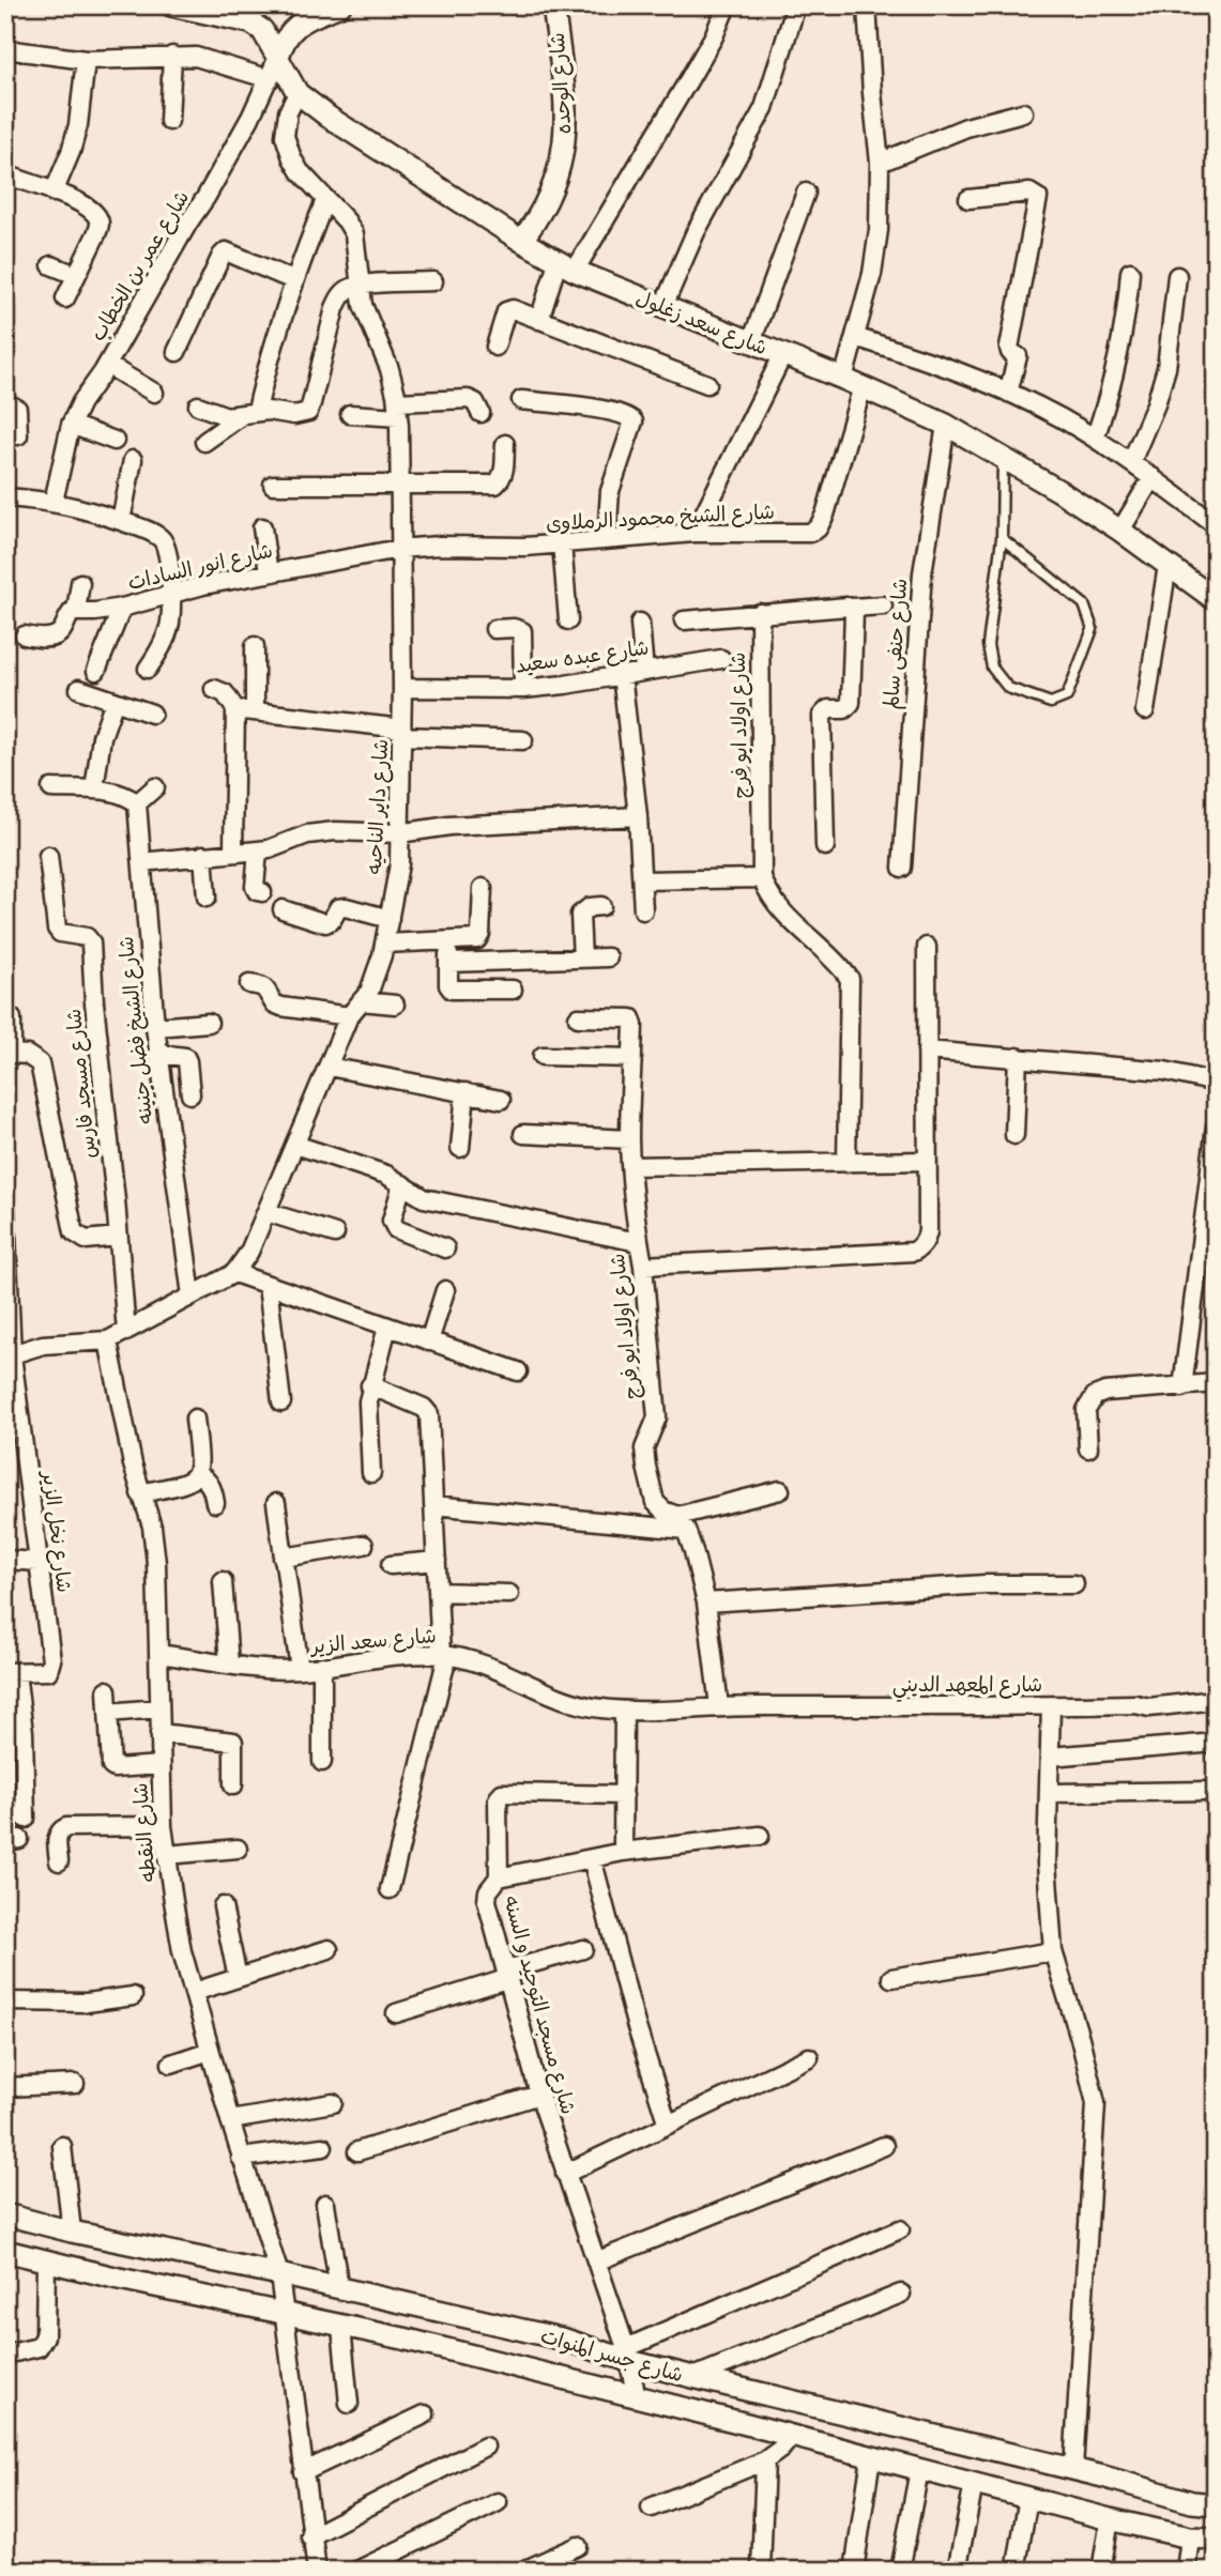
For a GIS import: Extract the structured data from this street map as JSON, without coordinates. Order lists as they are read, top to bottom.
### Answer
{
  "streets": {
    "street": [
      "شارع الوحده",
      "شارع عمر بن الخطاب",
      "شارع سعد زغلول",
      "شارع الشيخ محمود الرملاوى",
      "شارع انور السادات",
      "شارع حنفى سالم",
      "شارع عبده سعيد",
      "شارع اولاد ابو فرج",
      "شارع داير الناحيه",
      "شارع الشيخ فضل جنينه",
      "شارع مسجد فارس",
      "شارع نخل الزير",
      "شارع سعد الزير",
      "شارع المعهد الديني",
      "شارع النقطه",
      "شارع مسجد التوحيد و السنه",
      "شارع جسر المنوات"
    ]
  },
  "crossings": [
    ["شارع الوحده", "شارع سعد زغلول"],
    ["شارع عمر بن الخطاب", "شارع سعد زغلول"],
    ["شارع سعد زغلول", "شارع الشيخ محمود الرملاوى"],
    ["شارع سعد زغلول", "شارع حنفى سالم"],
    ["شارع سعد زغلول", "شارع داير الناحيه"],
    ["شارع الشيخ محمود الرملاوى", "شارع انور السادات"],
    ["شارع الشيخ محمود الرملاوى", "شارع داير الناحيه"],
    ["شارع انور السادات", "شارع داير الناحيه"],
    ["شارع عبده سعيد", "شارع داير الناحيه"],
    ["شارع داير الناحيه", "شارع الشيخ فضل جنينه"],
    ["شارع داير الناحيه", "شارع مسجد فارس"],
    ["شارع داير الناحيه", "شارع نخل الزير"],
    ["شارع داير الناحيه", "شارع النقطه"],
    ["شارع سعد الزير", "شارع المعهد الديني"],
    ["شارع سعد الزير", "شارع النقطه"],
    ["شارع النقطه", "شارع جسر المنوات"],
    ["شارع مسجد التوحيد و السنه", "شارع جسر المنوات"]
  ]
}
